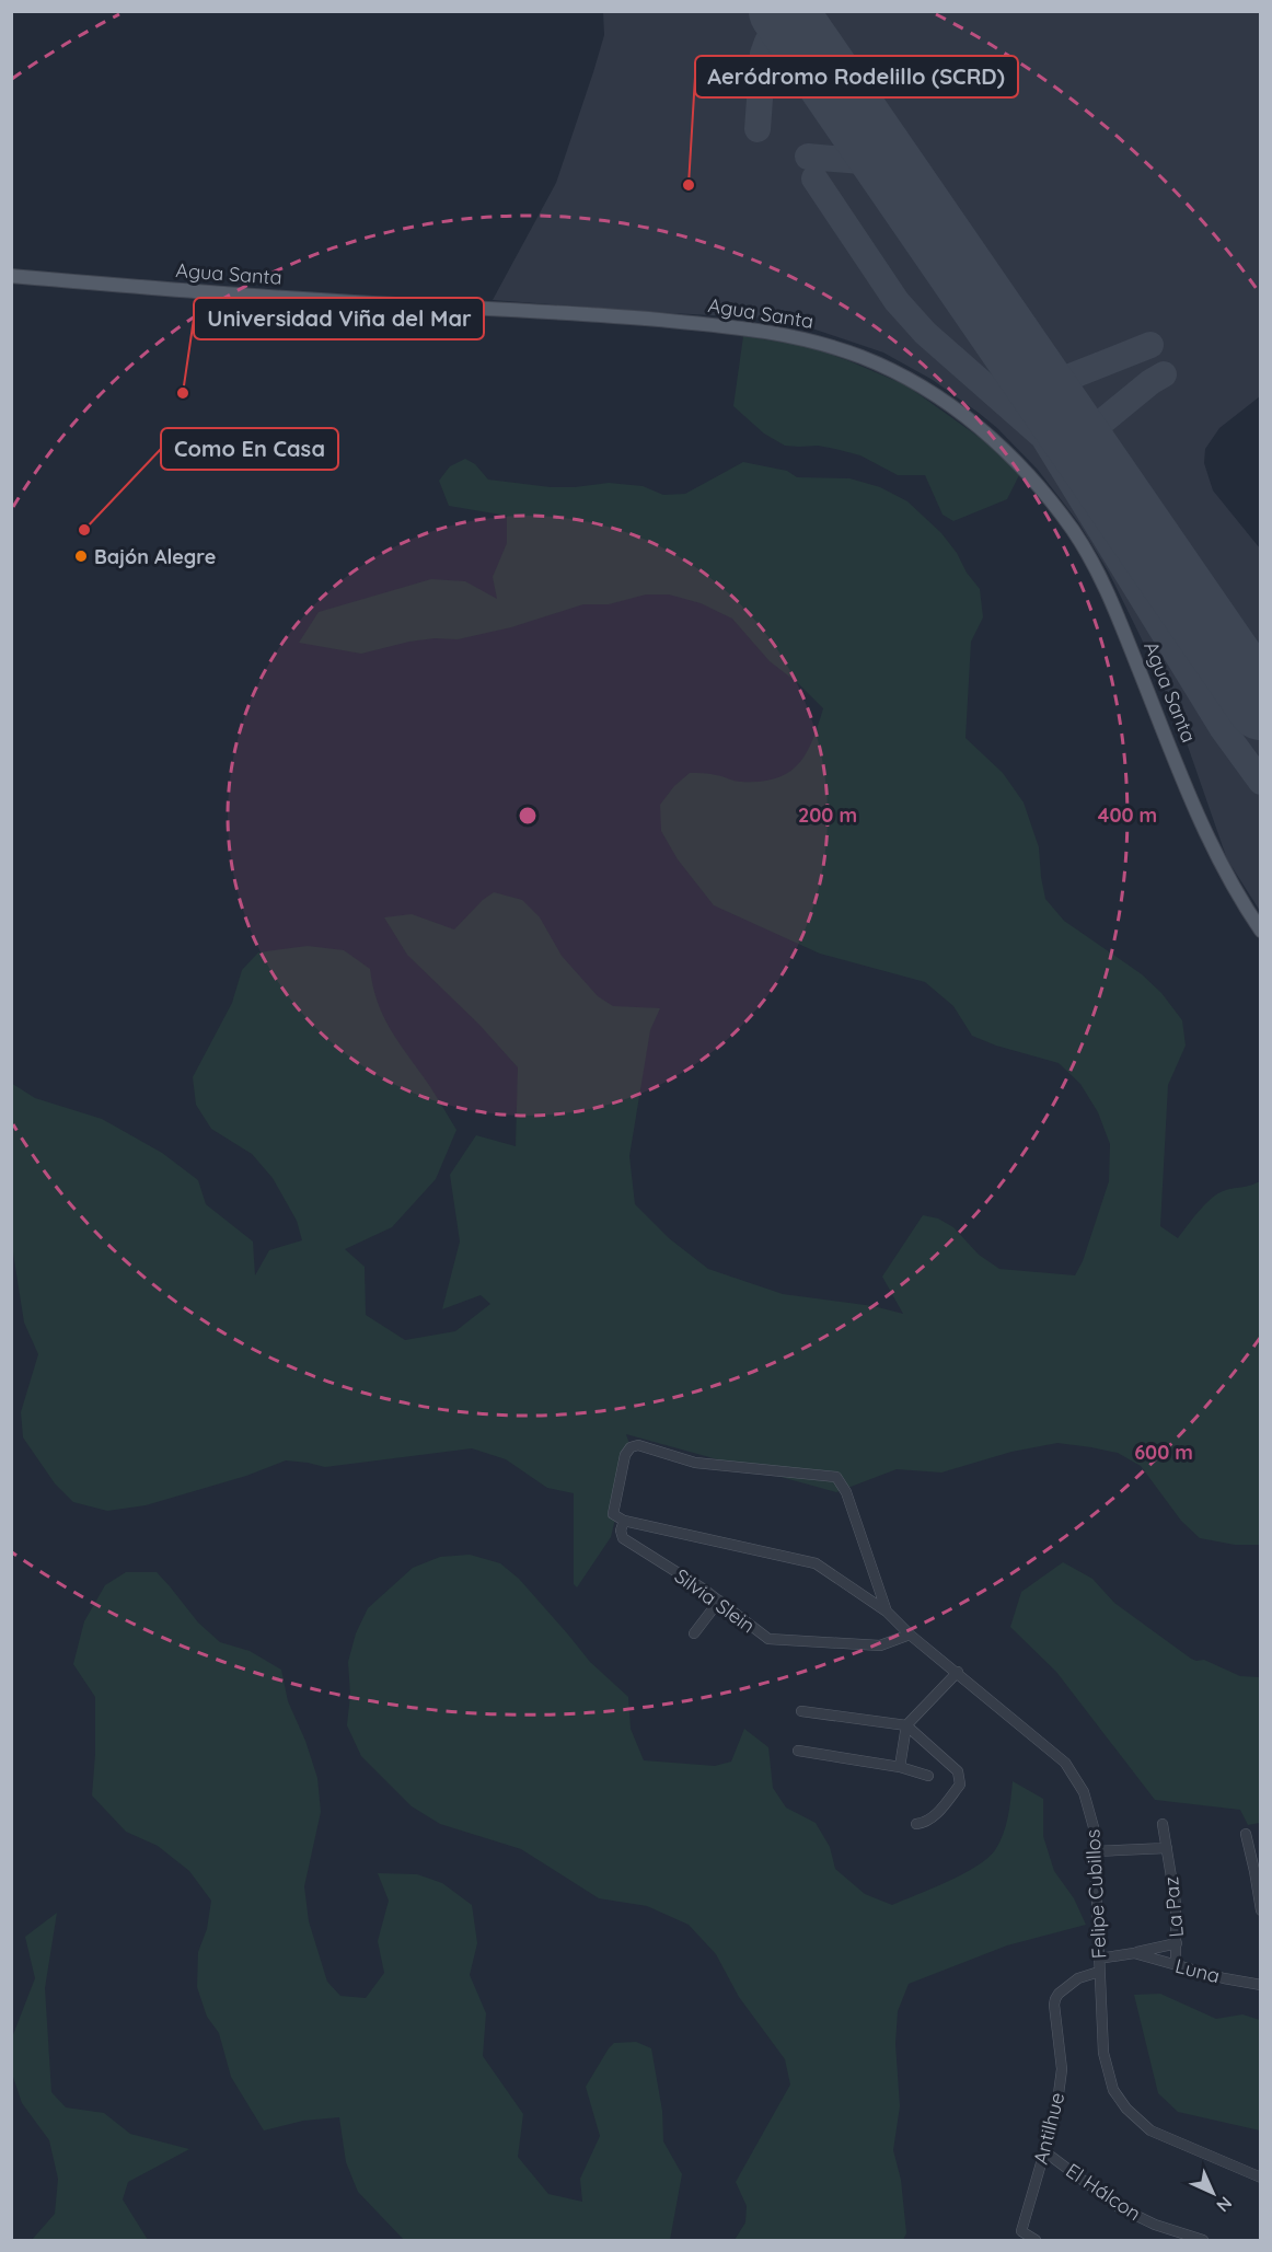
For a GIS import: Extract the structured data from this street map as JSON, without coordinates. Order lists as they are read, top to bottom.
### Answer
{
  "streets": {
    "main road": ["Agua Santa"],
    "street": [
      "Silvia Slein",
      "Felipe Cubillos",
      "La Paz",
      "Luna",
      "Antilhue",
      "El Hálcon"
    ]
  },
  "crossings": [
    ["Silvia Slein", "Felipe Cubillos"],
    ["Felipe Cubillos", "La Paz"],
    ["Felipe Cubillos", "Luna"],
    ["Felipe Cubillos", "Antilhue"],
    ["La Paz", "Luna"],
    ["Antilhue", "El Hálcon"]
  ],
  "places": [
    "Aeródromo Rodelillo (SCRD)",
    "Universidad Viña del Mar",
    "Como En Casa",
    "Bajón Alegre"
  ],
  "north": "bottom right",
  "rings": ["200 m", "400 m", "600 m"]
}
